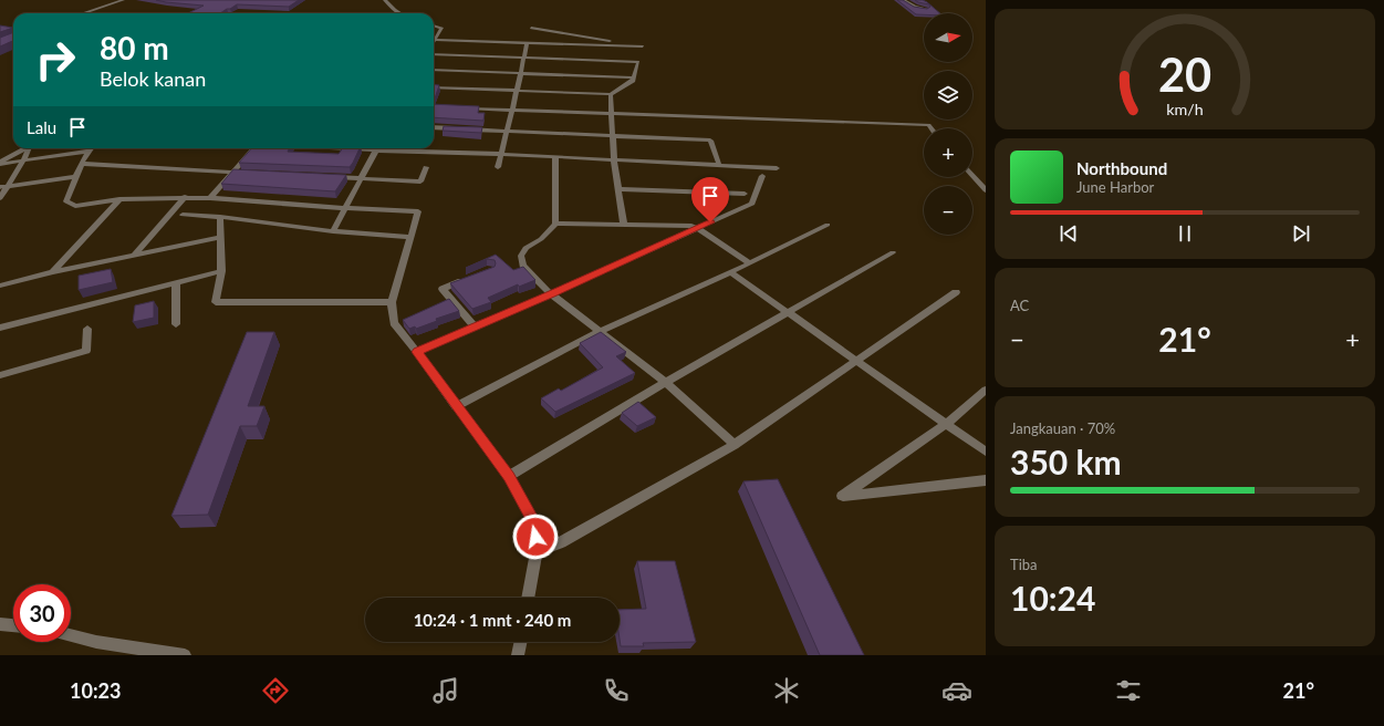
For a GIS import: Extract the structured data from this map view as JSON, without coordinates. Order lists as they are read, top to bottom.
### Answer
{
  "north": "right",
  "page": {
    "map_buttons": ["+", "−"],
    "turn": ["80 m", "Belok kanan"],
    "then": "Lalu",
    "song": ["Northbound", "June Harbor"],
    "tile": [
      "AC",
      ["Jangkauan · 70%", "350 km"],
      ["Tiba", "10:24"]
    ],
    "heat": ["−", "21°", "+"],
    "limit": "30",
    "trip": "10:24 · 1 mnt · 240 m",
    "tabs": ["10:23", "21°"],
    "gauge": ["20", "km/h"]
  }
}
